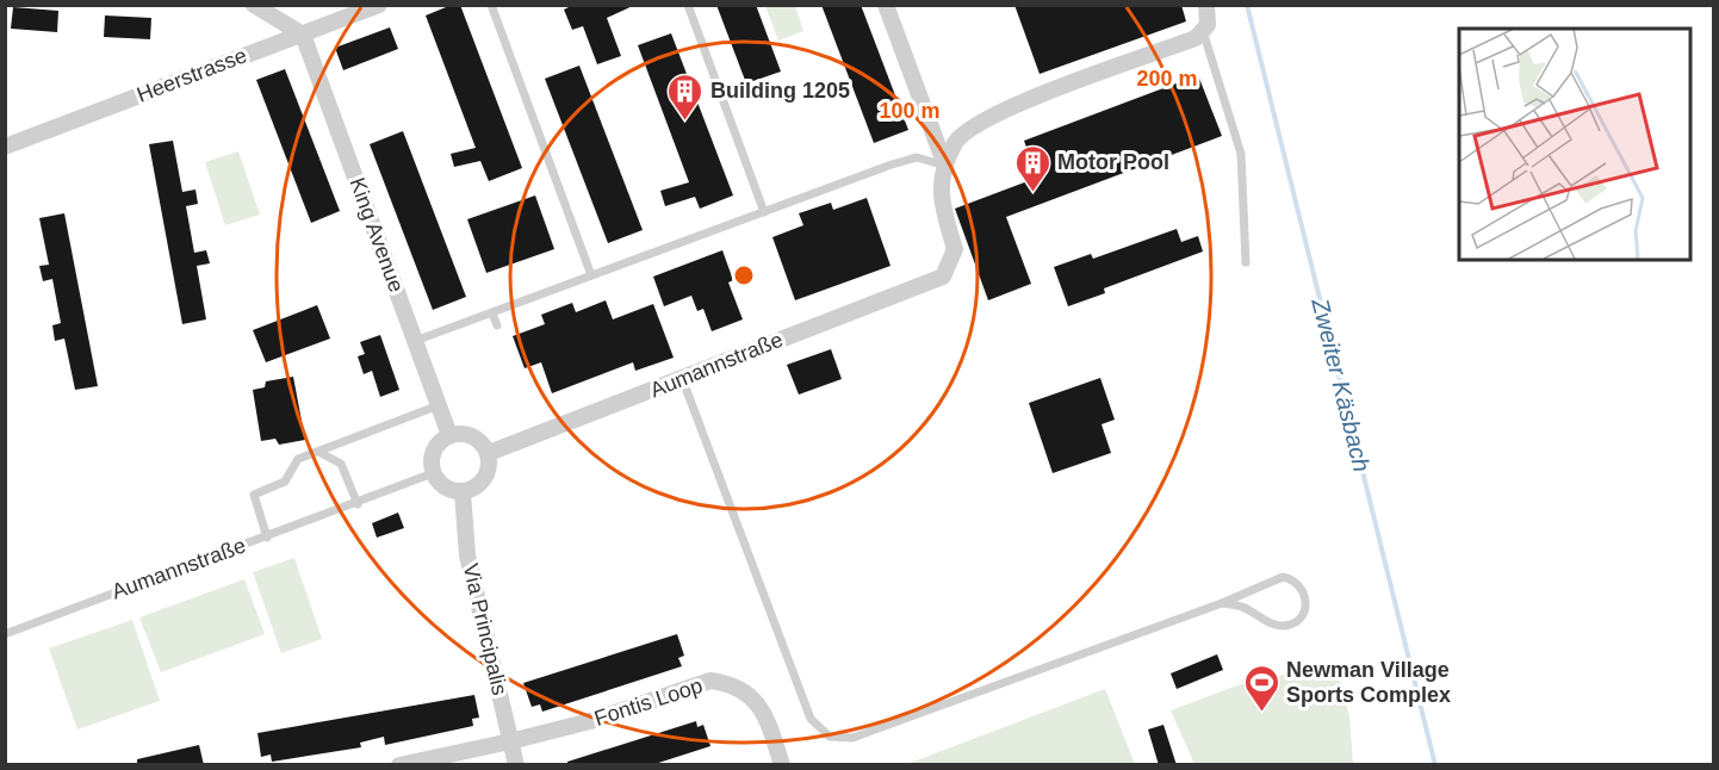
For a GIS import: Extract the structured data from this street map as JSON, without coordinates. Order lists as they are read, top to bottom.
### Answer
{
  "streets": {
    "street": [
      "Heerstrasse",
      "King Avenue",
      "Aumannstraße",
      "Via Principalis",
      "Fontis Loop"
    ]
  },
  "crossings": [
    ["Heerstrasse", "King Avenue"],
    ["King Avenue", "Aumannstraße"],
    ["King Avenue", "Via Principalis"],
    ["Aumannstraße", "Via Principalis"],
    ["Via Principalis", "Fontis Loop"]
  ],
  "water": ["Zweiter Käsbach"],
  "places": {
    "building": ["Building 1205", "Motor Pool"],
    "sports": ["Newman Village Sports Complex"]
  },
  "rings": ["200 m", "100 m"]
}
